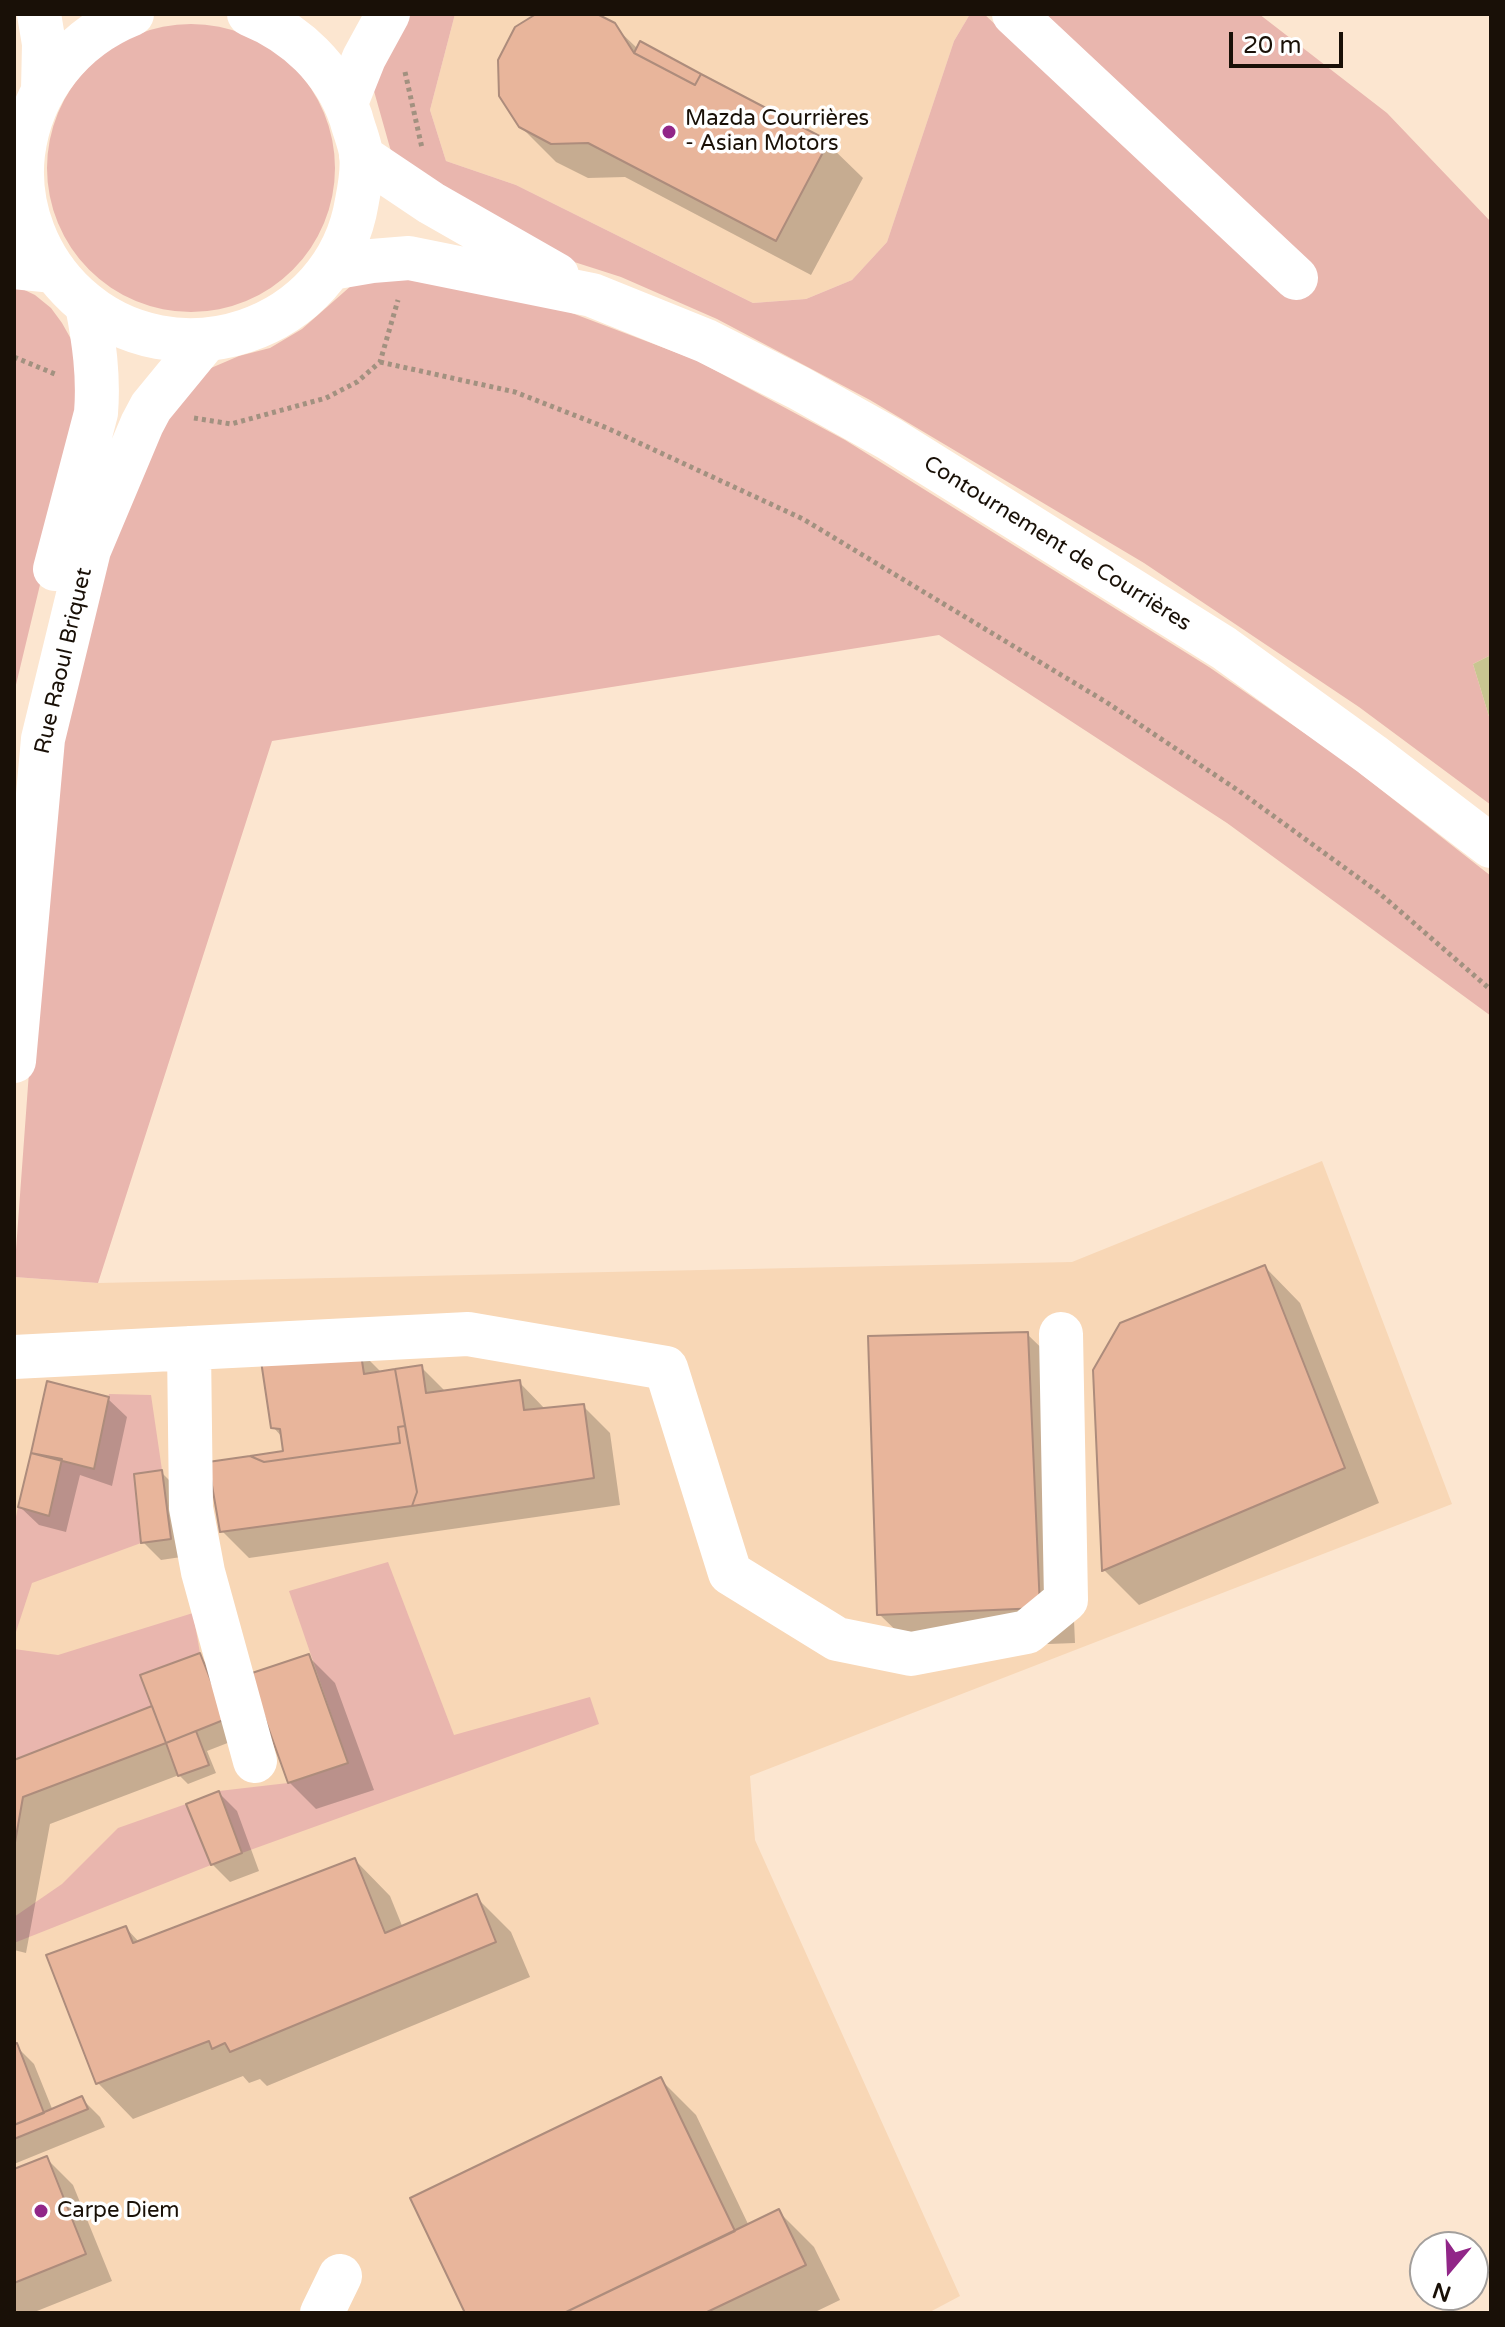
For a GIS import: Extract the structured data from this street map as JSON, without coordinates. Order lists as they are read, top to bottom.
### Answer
{
  "streets": {
    "main road": ["Contournement de Courrières", "Rue Raoul Briquet"]
  },
  "places": ["Mazda Courrières - Asian Motors", "Carpe Diem"],
  "scale_bar": "20 m",
  "north": "bottom"
}
